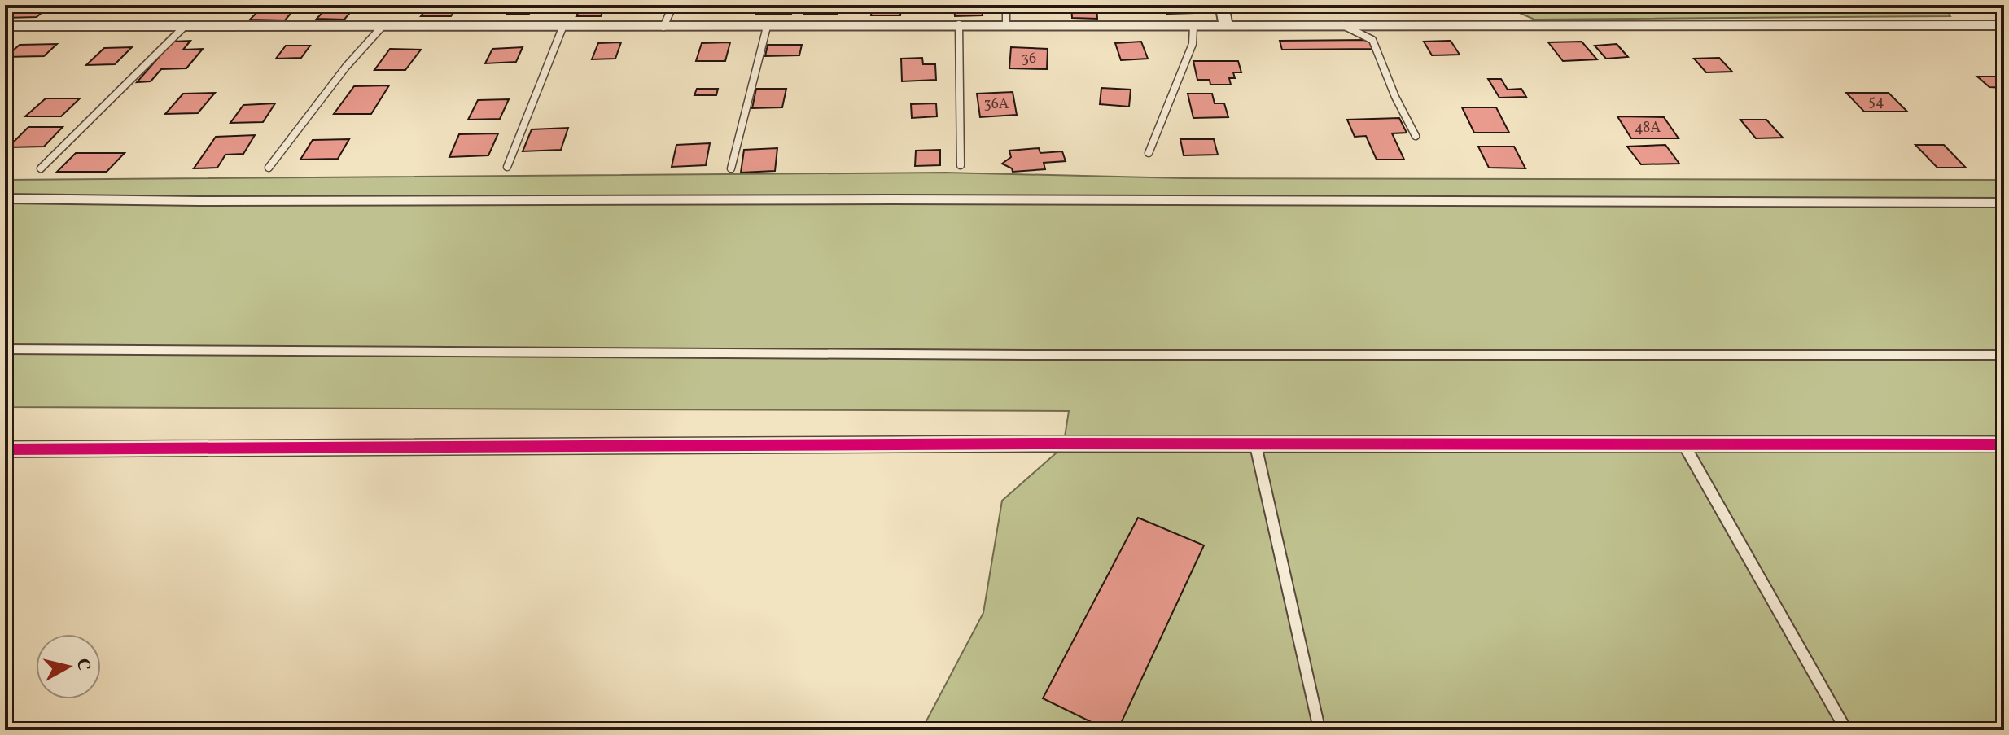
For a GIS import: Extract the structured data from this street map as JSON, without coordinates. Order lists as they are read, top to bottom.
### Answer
{
  "house_numbers": [
    "36",
    "54",
    "36А",
    "48А"
  ],
  "north": "right"
}
